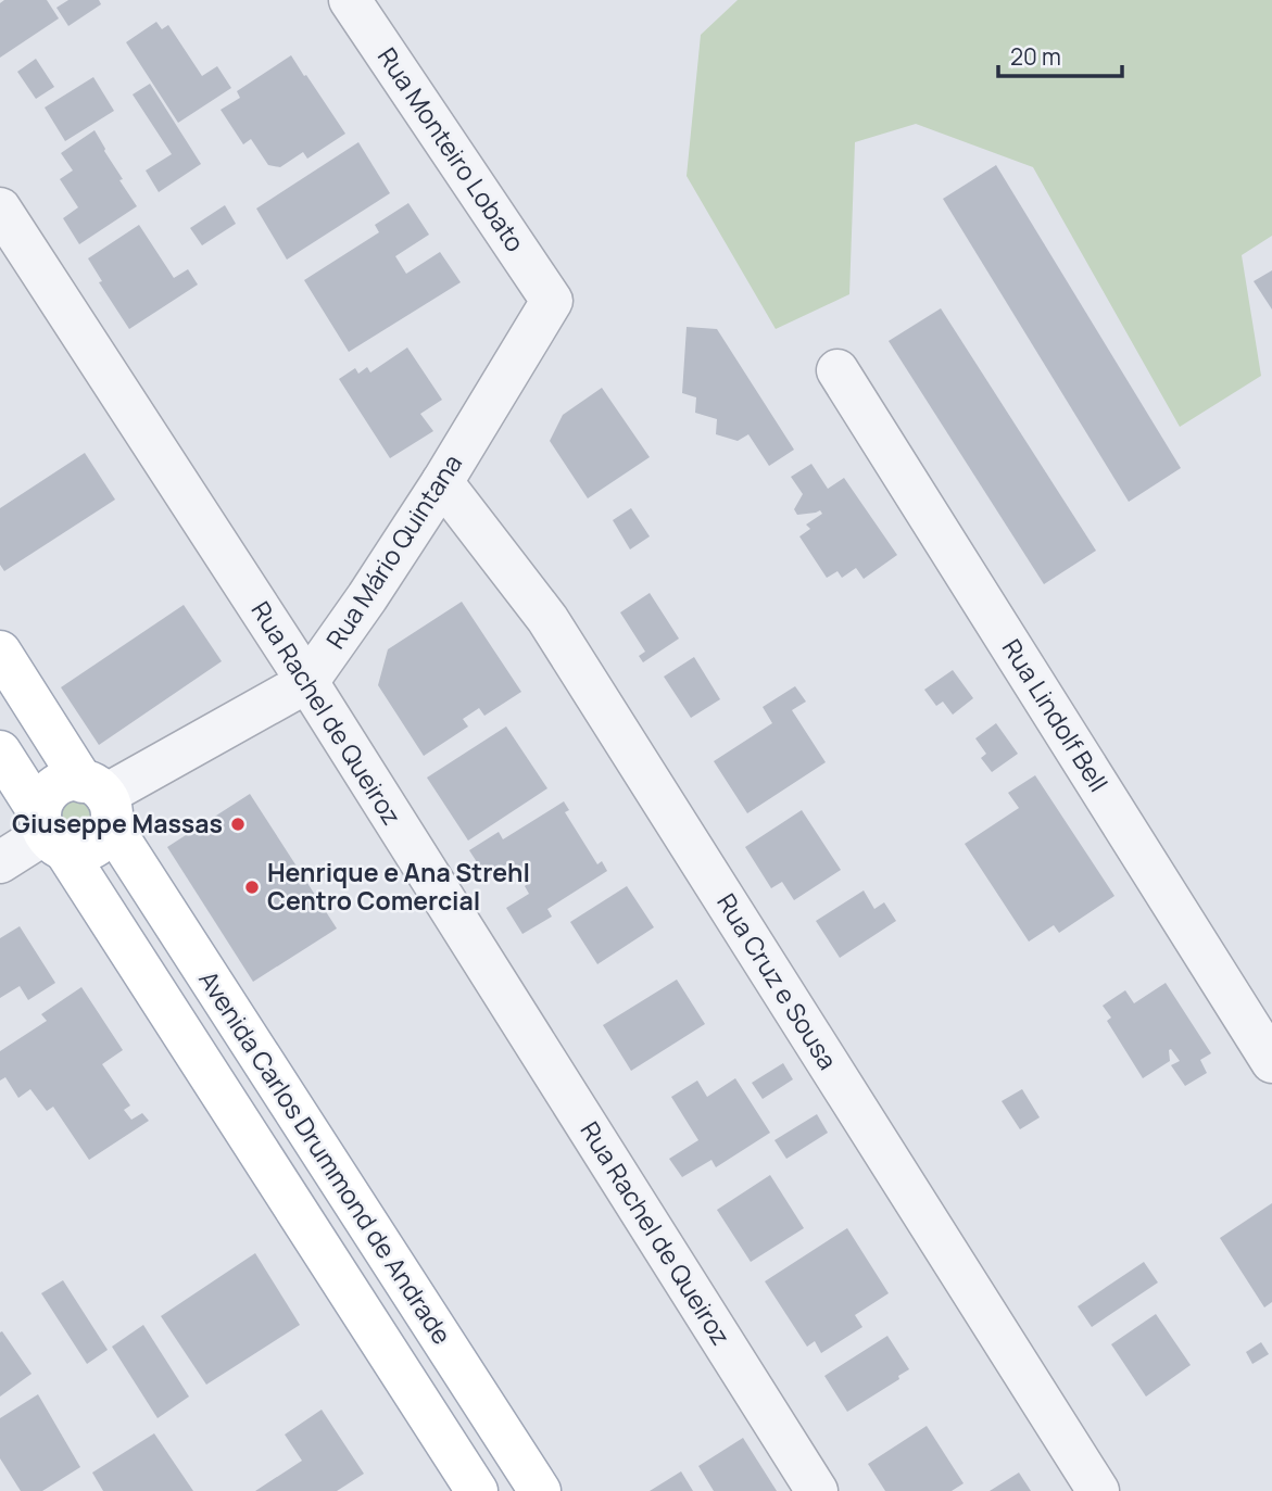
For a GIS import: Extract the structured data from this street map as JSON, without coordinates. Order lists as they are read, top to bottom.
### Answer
{
  "streets": {
    "main road": ["Avenida Carlos Drummond de Andrade"],
    "street": [
      "Rua Monteiro Lobato",
      "Rua Mário Quintana",
      "Rua Rachel de Queiroz",
      "Rua Lindolf Bell",
      "Rua Cruz e Sousa"
    ]
  },
  "crossings": [
    ["Rua Monteiro Lobato", "Rua Mário Quintana"],
    ["Rua Mário Quintana", "Rua Rachel de Queiroz"],
    ["Rua Mário Quintana", "Rua Cruz e Sousa"],
    ["Rua Mário Quintana", "Avenida Carlos Drummond de Andrade"]
  ],
  "places": ["Giuseppe Massas", "Henrique e Ana Strehl Centro Comercial"],
  "scale_bar": "20 m"
}
